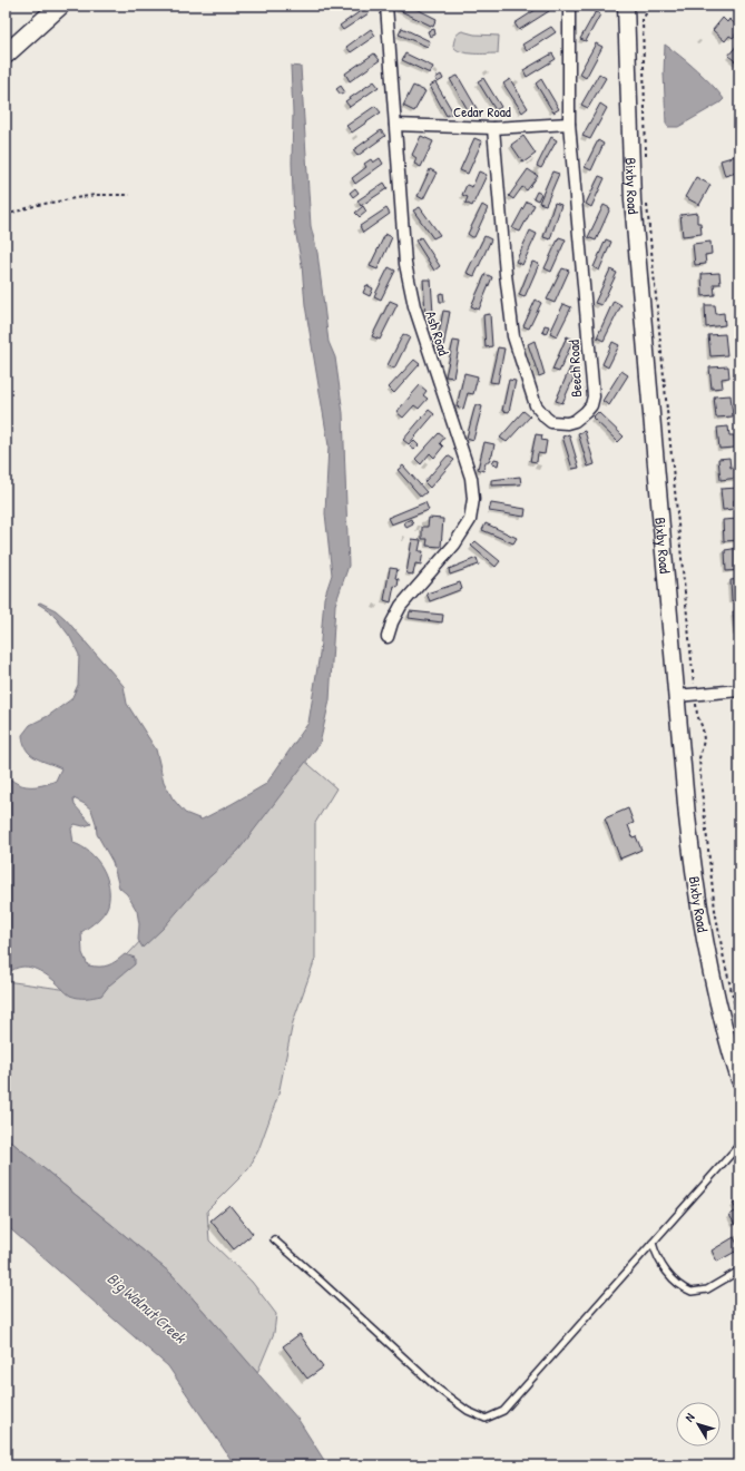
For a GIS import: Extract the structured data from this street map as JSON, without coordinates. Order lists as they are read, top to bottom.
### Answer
{
  "streets": {
    "street": [
      "Cedar Road",
      "Bixby Road",
      "Ash Road",
      "Beech Road"
    ]
  },
  "crossings": [
    ["Cedar Road", "Ash Road"],
    ["Cedar Road", "Beech Road"]
  ],
  "water": ["Big Walnut Creek"],
  "north": "top left"
}
